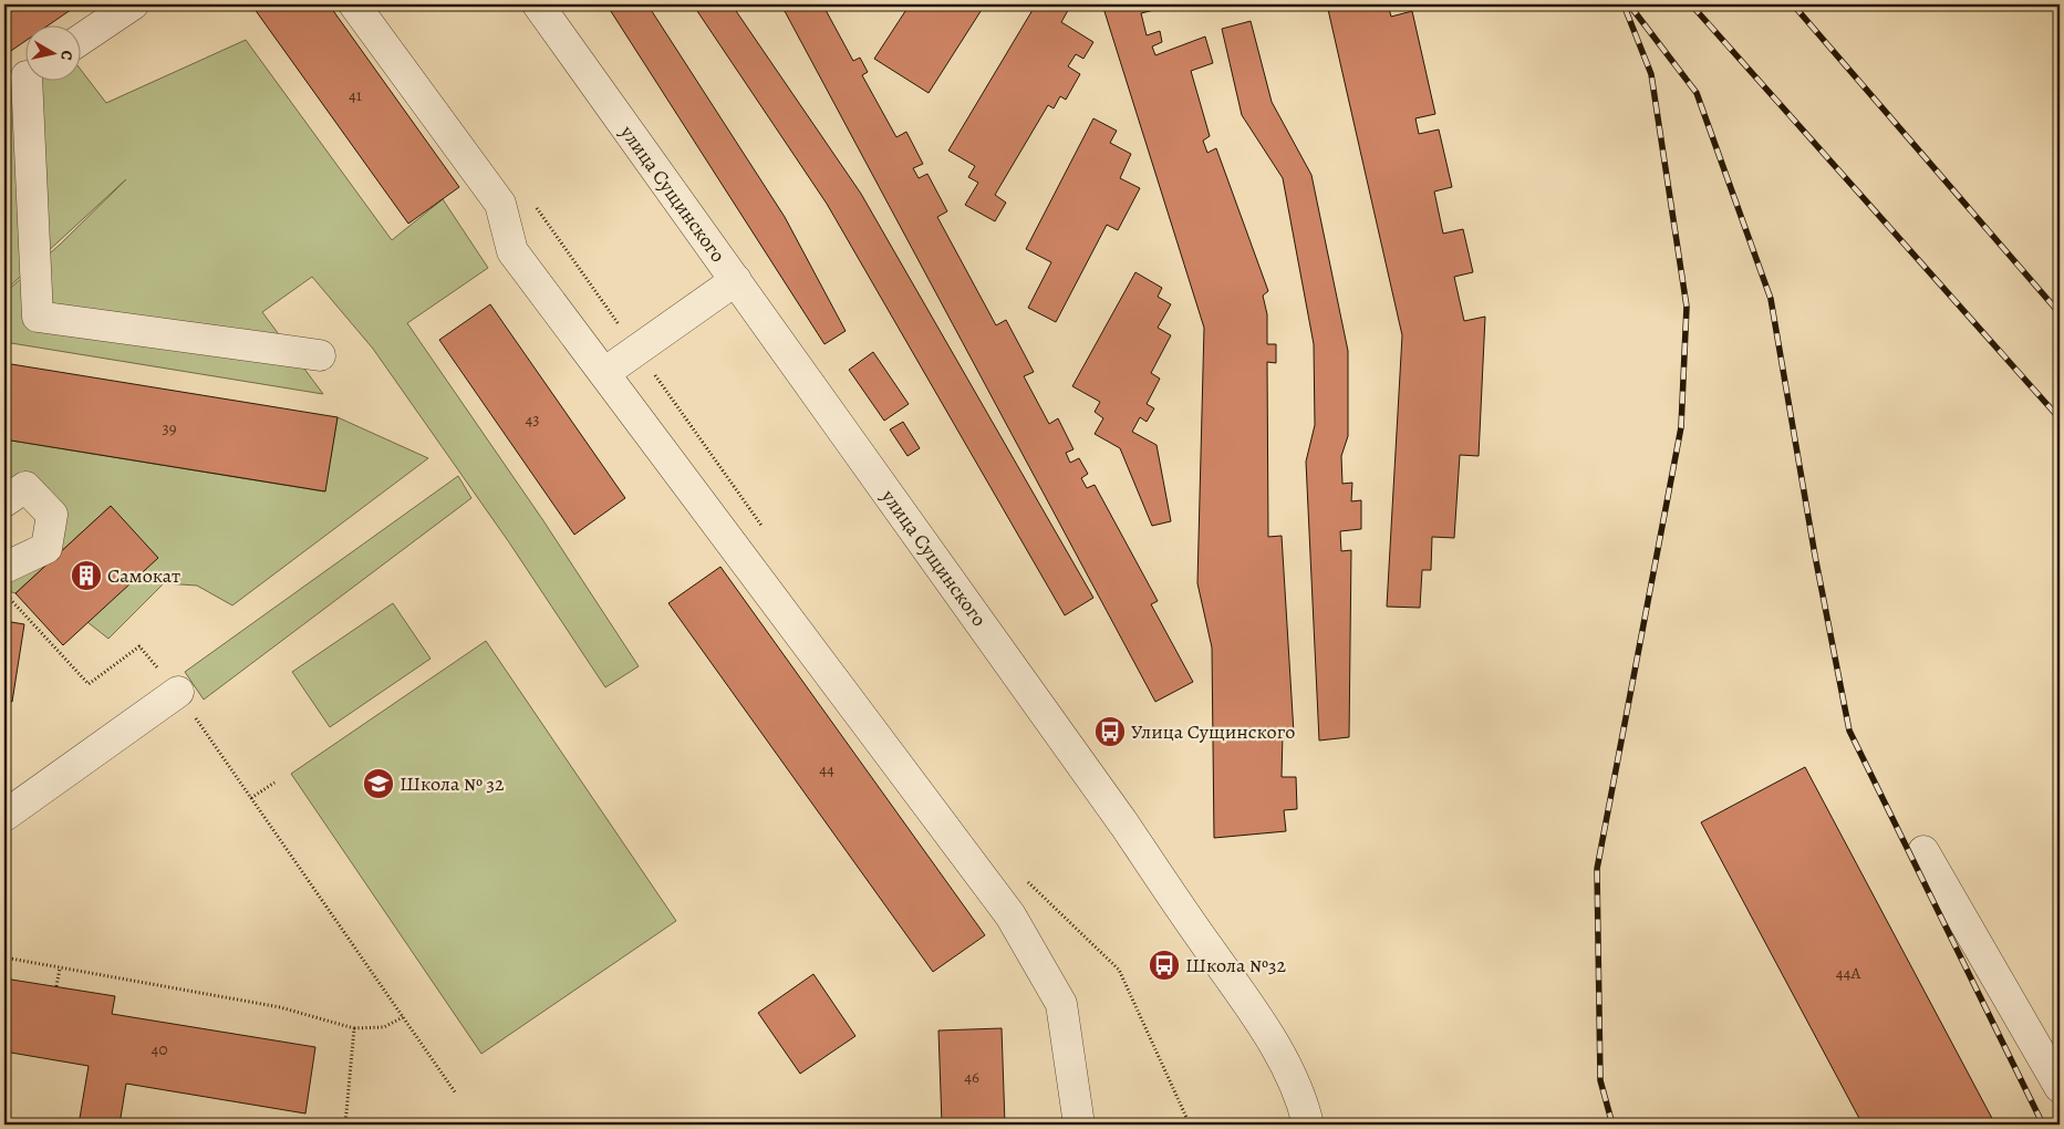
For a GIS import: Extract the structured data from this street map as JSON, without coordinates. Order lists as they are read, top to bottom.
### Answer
{
  "streets": {
    "street": ["улица Сущинского"]
  },
  "places": {
    "building": ["Самокат"],
    "bus stop": ["Улица Сущинского", "Школа №32"],
    "school or university": ["Школа № 32"]
  },
  "house_numbers": [
    "41",
    "43",
    "39",
    "44",
    "44А",
    "40",
    "46"
  ],
  "north": "right"
}
